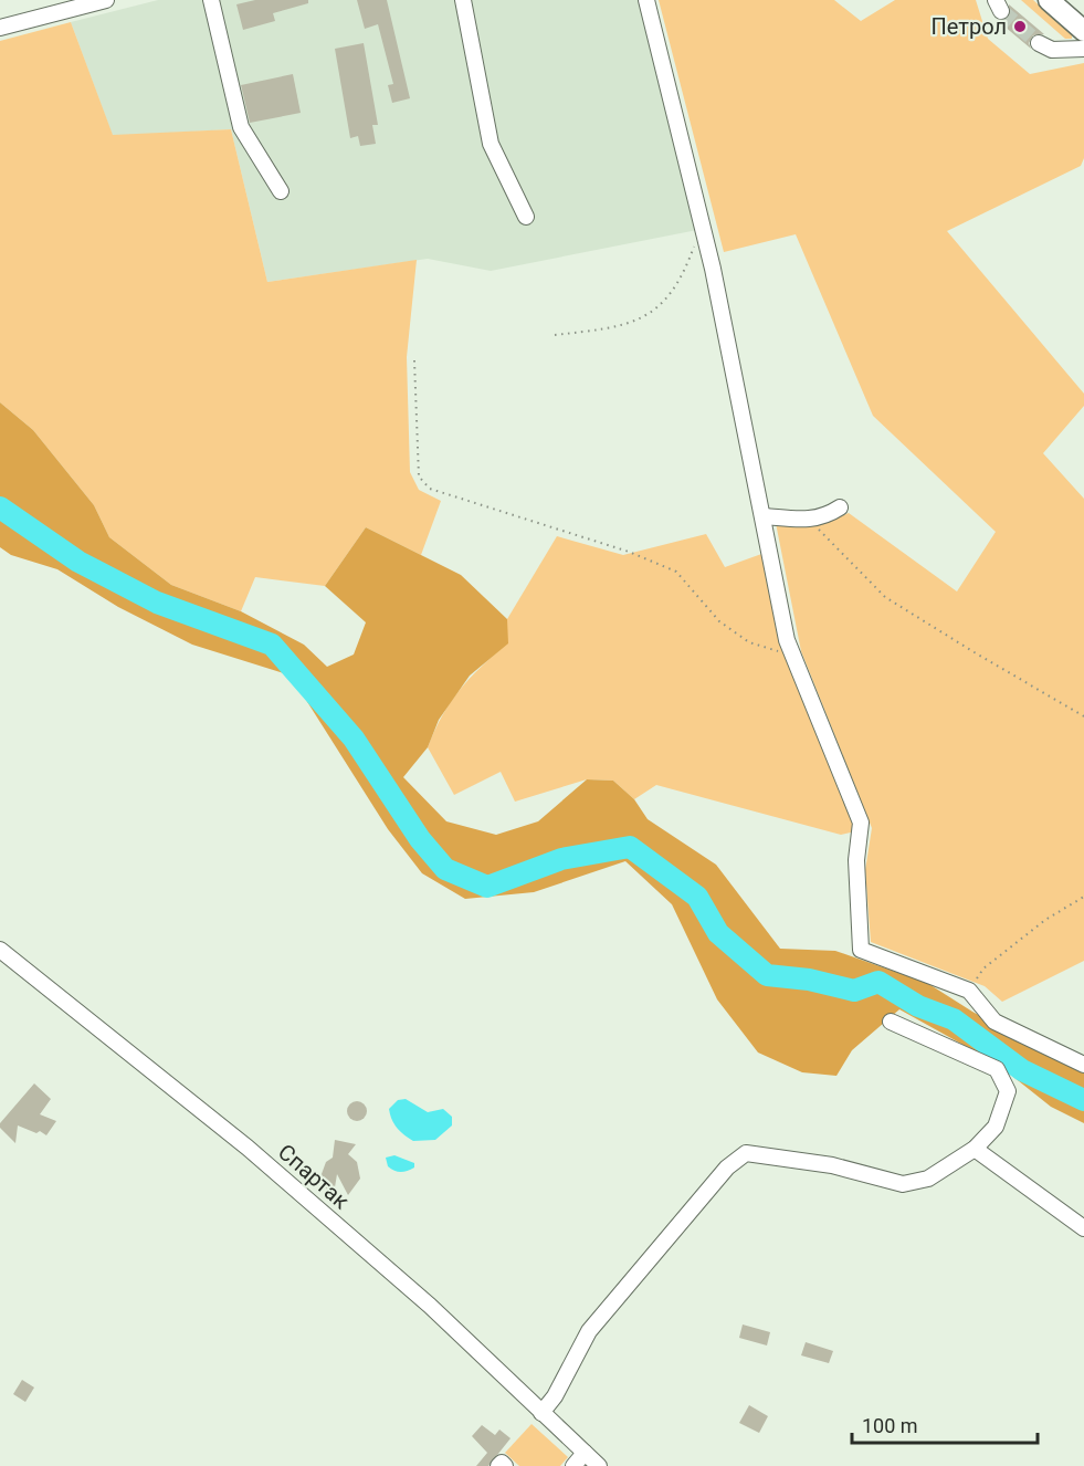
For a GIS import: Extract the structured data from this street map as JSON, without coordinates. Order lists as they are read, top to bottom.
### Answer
{
  "streets": {
    "street": ["Спартак"]
  },
  "places": ["Петрол"],
  "scale_bar": "100 m"
}
